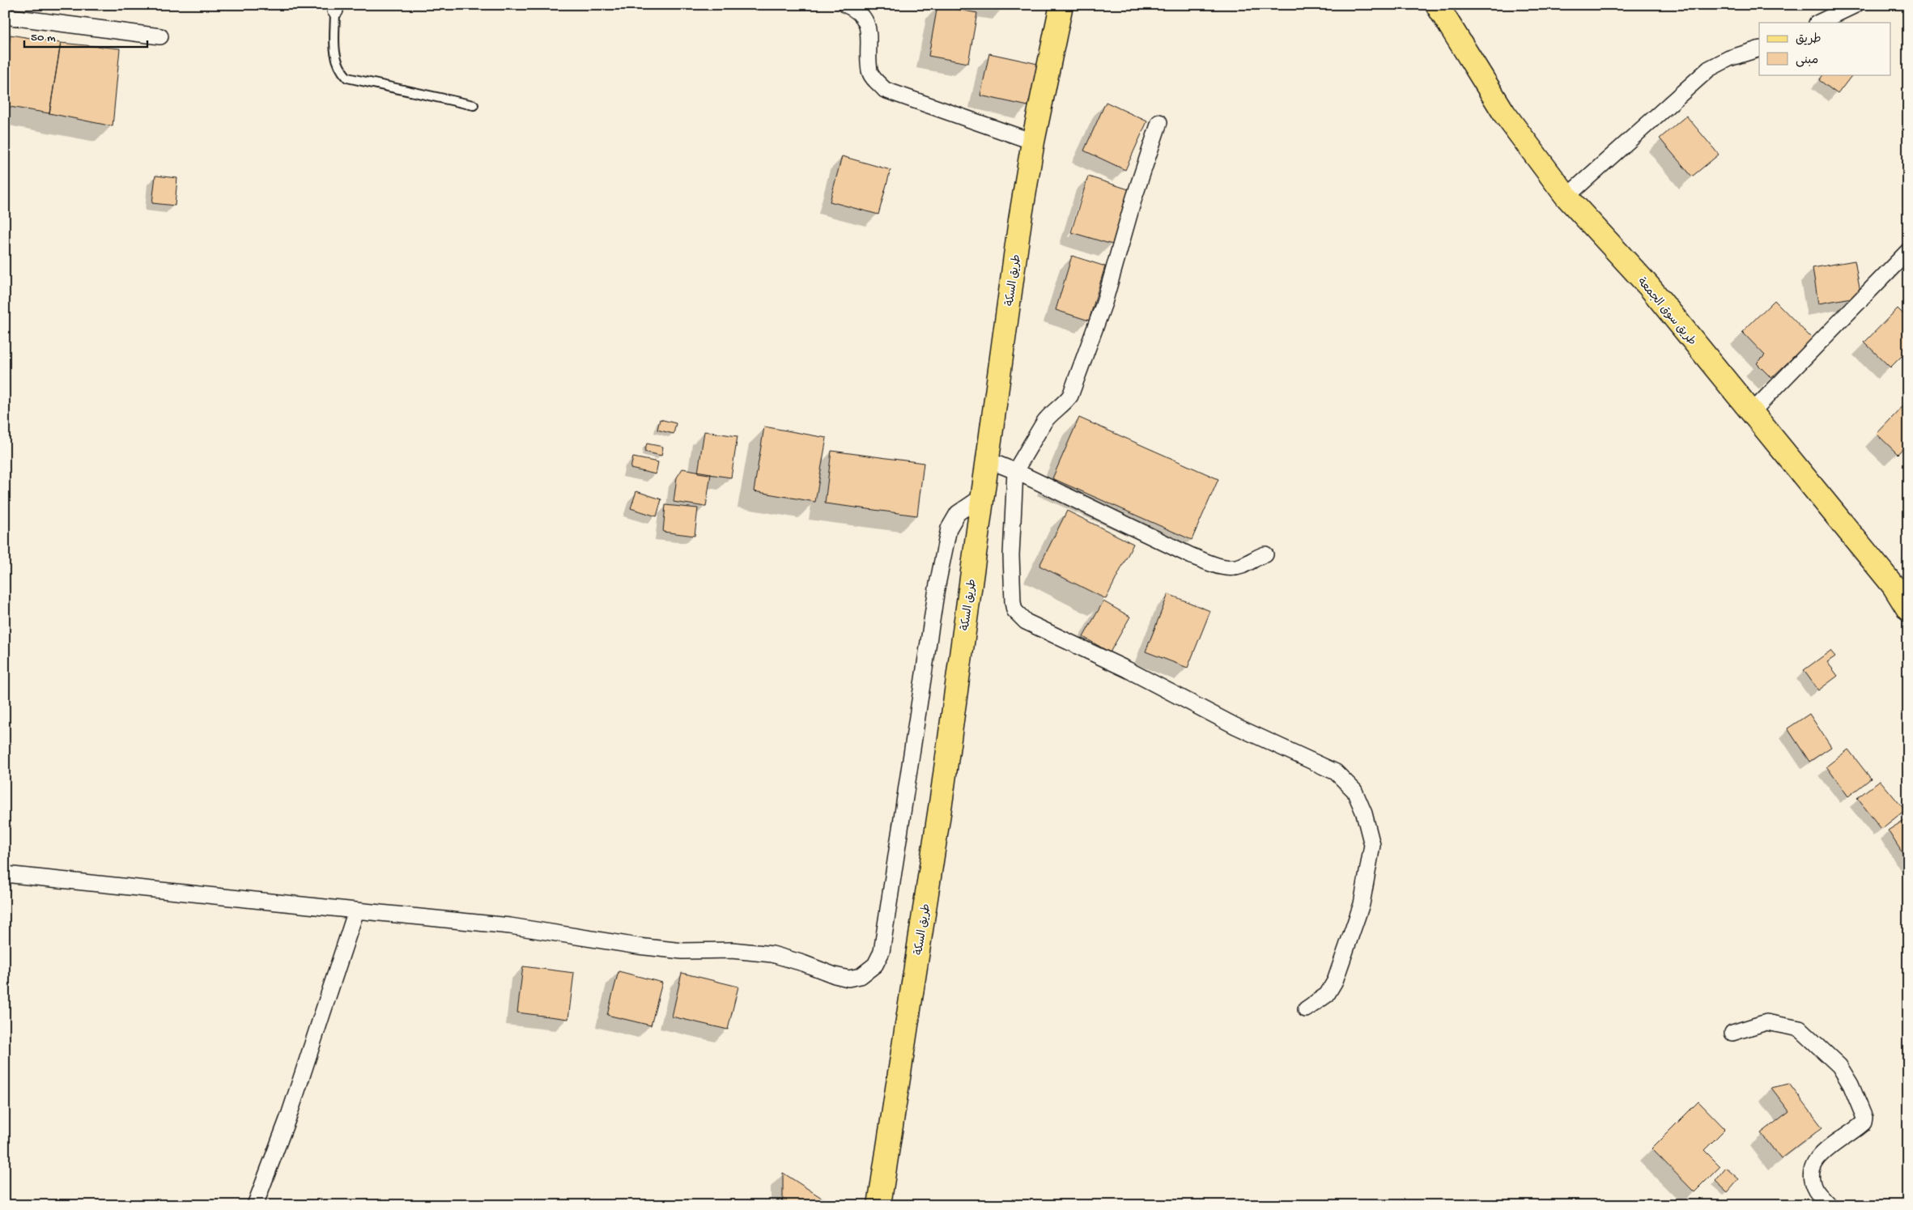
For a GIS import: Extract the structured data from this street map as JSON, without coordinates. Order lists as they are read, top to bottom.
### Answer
{
  "streets": {
    "main road": ["طريق السكة", "طريق سوق الجمعة"]
  },
  "legend": ["طريق", "مبنى"],
  "scale_bar": "50 m"
}
